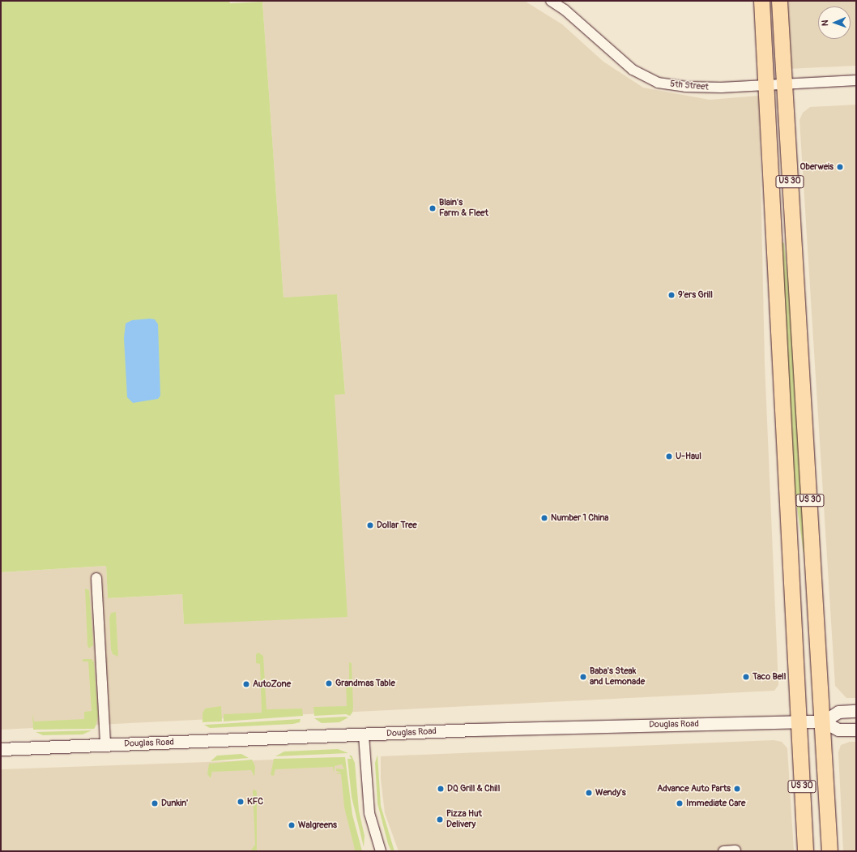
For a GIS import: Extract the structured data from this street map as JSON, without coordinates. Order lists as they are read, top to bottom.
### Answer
{
  "streets": {
    "main road": ["US 30"],
    "street": ["5th Street", "Douglas Road"]
  },
  "crossings": [
    ["5th Street", "US 30"],
    ["US 30", "Douglas Road"]
  ],
  "places": [
    "Oberweis",
    "Blain's Farm & Fleet",
    "9'ers Grill",
    "U-Haul",
    "Number 1 China",
    "Dollar Tree",
    "Baba's Steak and Lemonade",
    "Taco Bell",
    "Grandmas Table",
    "AutoZone",
    "DQ Grill & Chill",
    "Advance Auto Parts",
    "Wendy's",
    "KFC",
    "Dunkin'",
    "Immediate Care",
    "Pizza Hut Delivery",
    "Walgreens"
  ],
  "north": "left"
}
